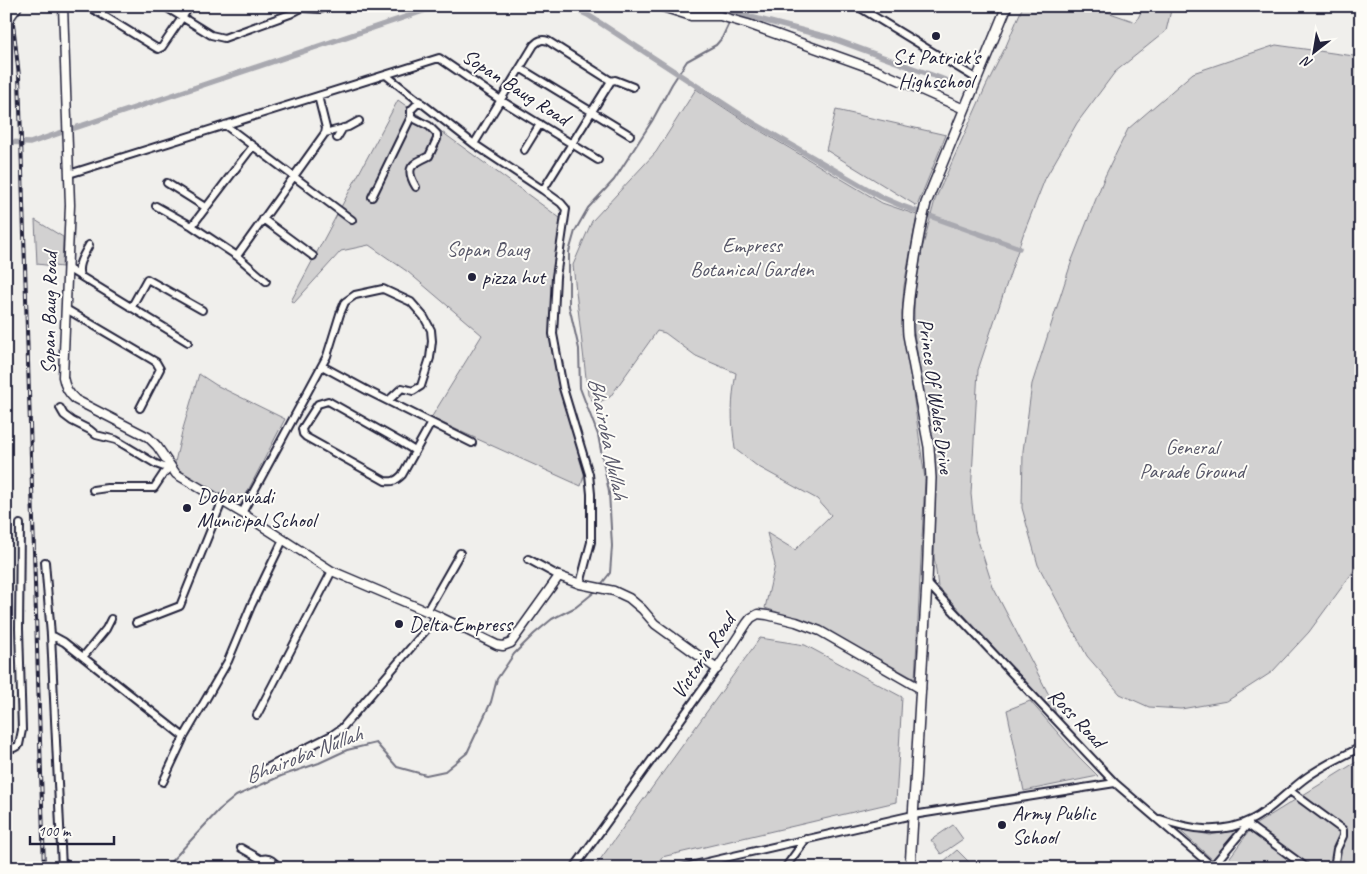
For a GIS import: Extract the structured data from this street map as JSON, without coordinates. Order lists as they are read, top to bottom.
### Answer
{
  "streets": {
    "main road": ["Prince Of Wales Drive"],
    "street": ["Sopan Baug Road", "Victoria Road", "Ross Road"]
  },
  "crossings": [
    ["Prince Of Wales Drive", "Victoria Road"],
    ["Prince Of Wales Drive", "Ross Road"]
  ],
  "water": ["Bhairoba Nullah"],
  "parks": ["Empress Botanical Garden", "Sopan Baug", "General Parade Ground"],
  "places": [
    "S.t Patrick's Highschool",
    "pizza hut",
    "Dobarwadi Municipal School",
    "Delta Empress",
    "Army Public School"
  ],
  "scale_bar": "100 m",
  "north": "bottom left"
}
